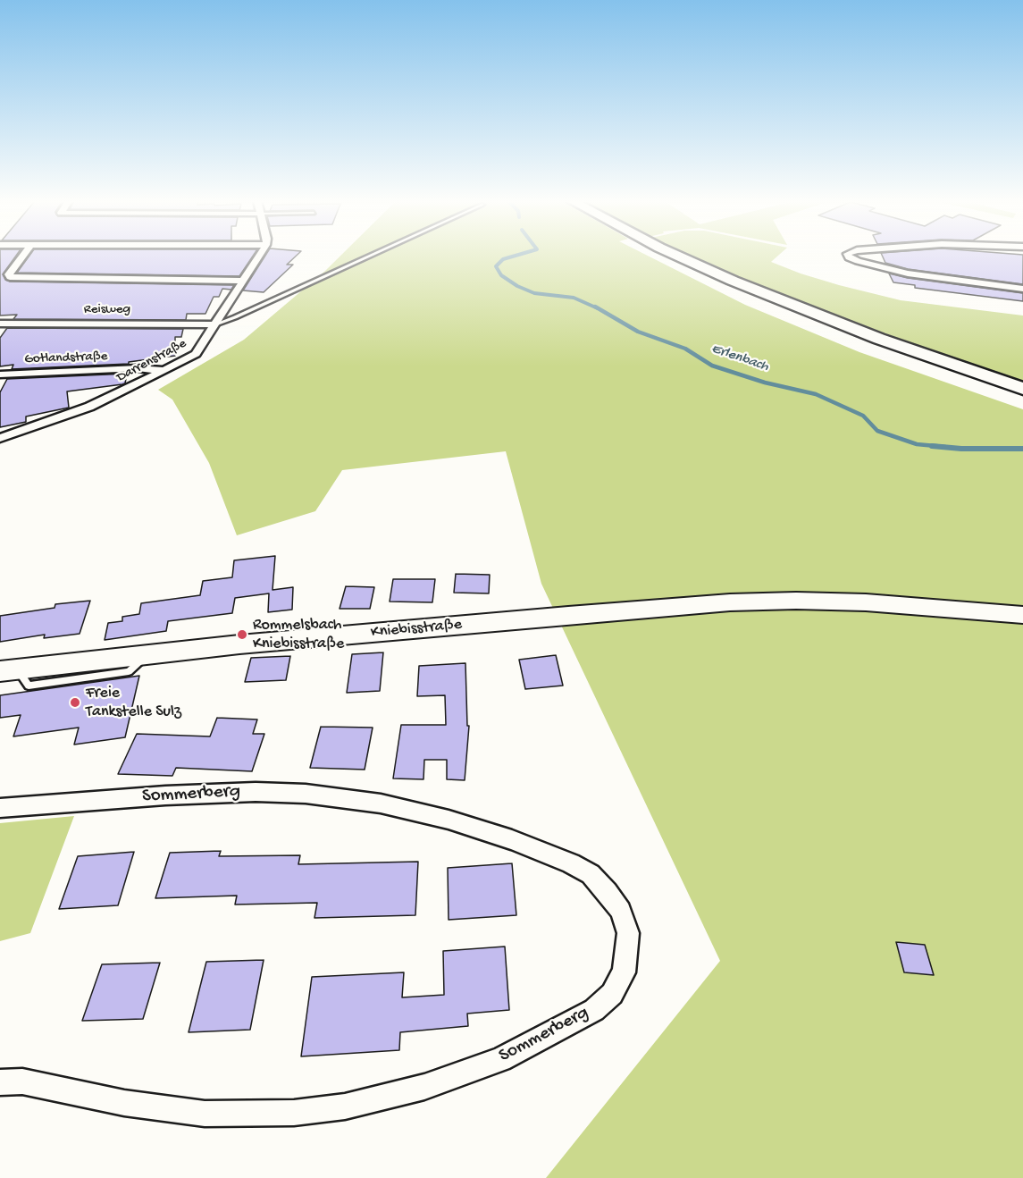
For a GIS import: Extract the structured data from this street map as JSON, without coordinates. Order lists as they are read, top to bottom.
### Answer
{
  "streets": {
    "street": [
      "Reisweg",
      "Gotlandstraße",
      "Darrenstraße",
      "Kniebisstraße",
      "Sommerberg"
    ]
  },
  "crossings": [
    ["Reisweg", "Darrenstraße"],
    ["Gotlandstraße", "Darrenstraße"]
  ],
  "water": ["Erlenbach"],
  "places": ["Rommelsbach Kniebisstraße", "Freie Tankstelle Sulz"]
}
